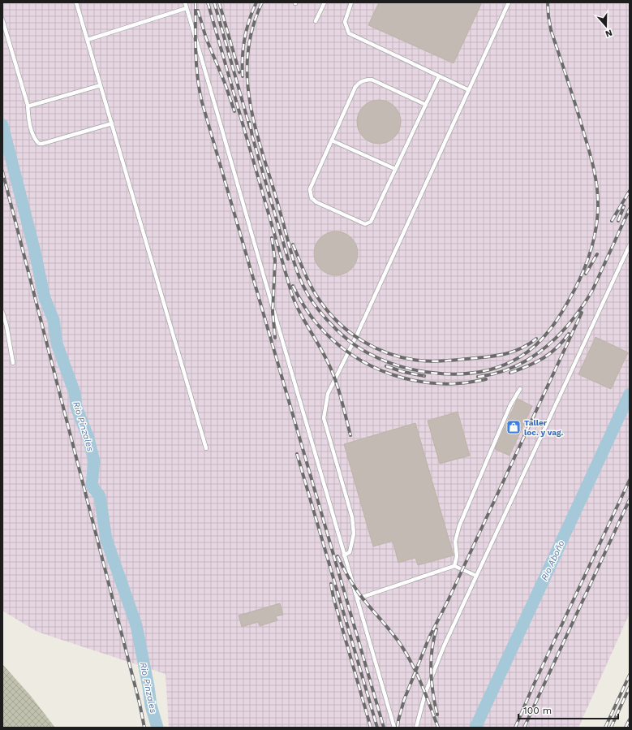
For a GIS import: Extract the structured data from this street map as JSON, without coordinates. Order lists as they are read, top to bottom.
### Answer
{
  "water": ["Rio Pinzales", "Rio Aboño"],
  "places": {
    "shop": ["Taller loc. y vag."]
  },
  "scale_bar": "100 m",
  "north": "bottom"
}
